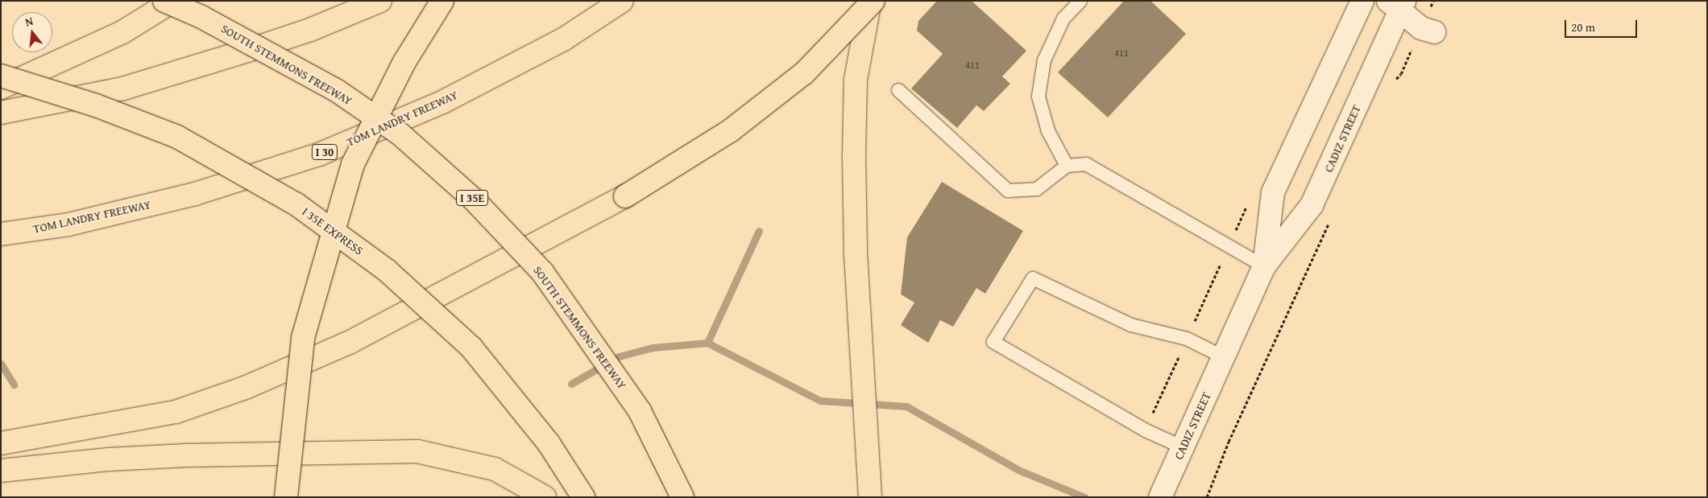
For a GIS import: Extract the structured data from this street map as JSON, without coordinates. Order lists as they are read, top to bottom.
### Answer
{
  "streets": {
    "highway": [
      "SOUTH STEMMONS FREEWAY",
      "TOM LANDRY FREEWAY",
      "I 30",
      "I 35E",
      "I 35E EXPRESS"
    ],
    "main road": ["CADIZ STREET"]
  },
  "house_numbers": ["411", "411"],
  "scale_bar": "20 m",
  "north": "top"
}
